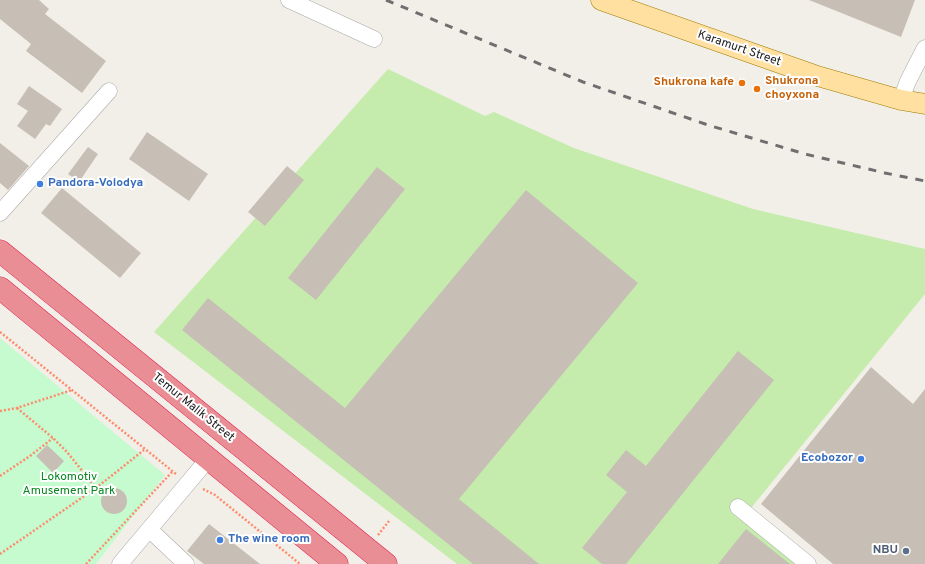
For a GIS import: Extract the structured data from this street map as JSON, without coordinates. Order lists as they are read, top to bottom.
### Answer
{
  "streets": {
    "highway": ["Temur Malik Street"],
    "main road": ["Karamurt Street"]
  },
  "parks": ["Lokomotiv Amusement Park"],
  "places": [
    "Shukrona kafe",
    "Shukrona choyxona",
    "Pandora-Volodya",
    "Ecobozor",
    "The wine room",
    "NBU"
  ]
}
